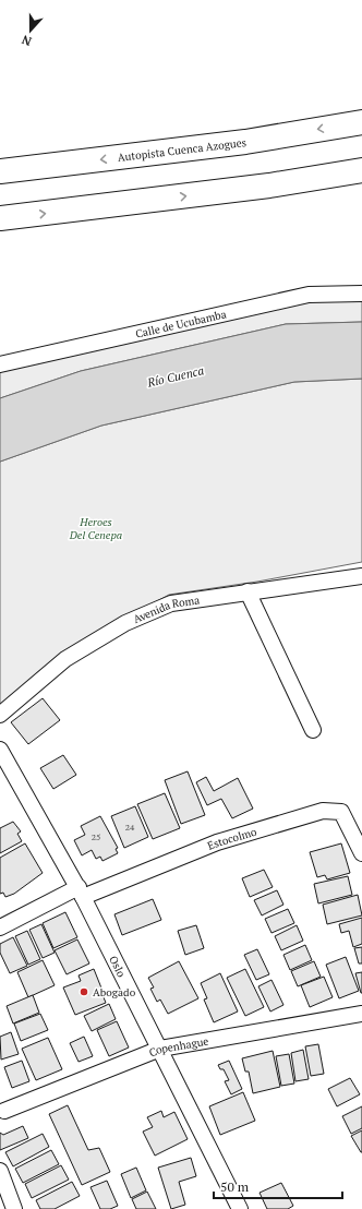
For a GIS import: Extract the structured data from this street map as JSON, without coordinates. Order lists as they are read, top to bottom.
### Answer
{
  "streets": {
    "highway": ["Autopista Cuenca Azogues"],
    "street": [
      "Calle de Ucubamba",
      "Avenida Roma",
      "Estocolmo",
      "Oslo",
      "Copenhague"
    ]
  },
  "crossings": [
    ["Estocolmo", "Oslo"],
    ["Oslo", "Copenhague"]
  ],
  "water": ["Río Cuenca"],
  "parks": ["Heroes Del Cenepa"],
  "places": ["Abogado"],
  "house_numbers": ["24", "25"],
  "scale_bar": "50 m",
  "north": "bottom"
}
